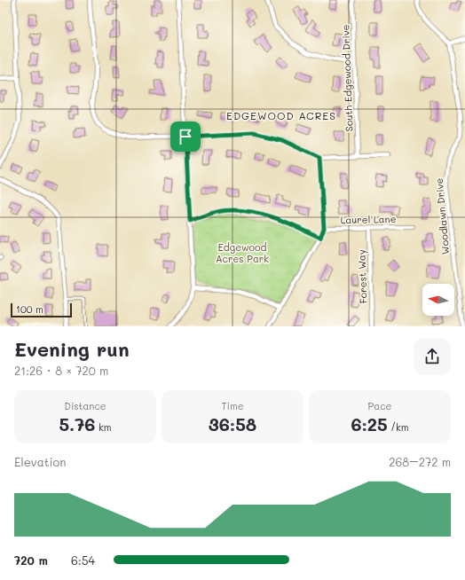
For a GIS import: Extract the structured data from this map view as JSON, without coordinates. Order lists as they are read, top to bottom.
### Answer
{
  "streets": {
    "street": [
      "South Edgewood Drive",
      "Woodlawn Drive",
      "Laurel Lane",
      "Forest Way"
    ]
  },
  "crossings": [
    ["Laurel Lane", "Forest Way"]
  ],
  "districts": ["EDGEWOOD ACRES"],
  "parks": ["Edgewood Acres Park"],
  "scale_bar": "100 m",
  "north": "left",
  "page": {
    "scale": "100 m",
    "heading": ["Evening run", "21:26 · 8 × 720 m"],
    "stats": [
      ["Distance", "5.76 km"],
      ["Time", "36:58"],
      ["Pace", "6:25 /km"]
    ],
    "chart": ["Elevation", "268–272 m"],
    "list": [
      {
        "name": "720 m",
        "note": "6:54"
      }
    ]
  }
}
